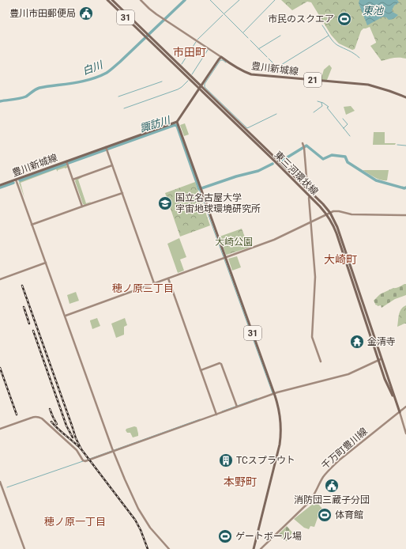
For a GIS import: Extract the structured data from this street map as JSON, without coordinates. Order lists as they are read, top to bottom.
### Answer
{
  "streets": {
    "main road": [
      "31",
      "豊川新城線",
      "21",
      "東三河環状線"
    ],
    "street": ["千万町豊川線"]
  },
  "crossings": [
    ["31", "豊川新城線"],
    ["東三河環状線", "千万町豊川線"]
  ],
  "districts": [
    "市田町",
    "大崎町",
    "穂ノ原三丁目",
    "本野町",
    "穂ノ原一丁目"
  ],
  "water": ["東池", "白川", "諏訪川"],
  "parks": ["大崎公園"],
  "places": {
    "public building": ["豊川市田郵便局", "消防団三蔵子分団"],
    "sports": ["市民のスクエア", "体育館", "ゲートボール場"],
    "school or university": ["国立名古屋大学 宇宙地球環境研究所"],
    "temple": ["金清寺"],
    "building": ["TCスプラウト"]
  }
}
